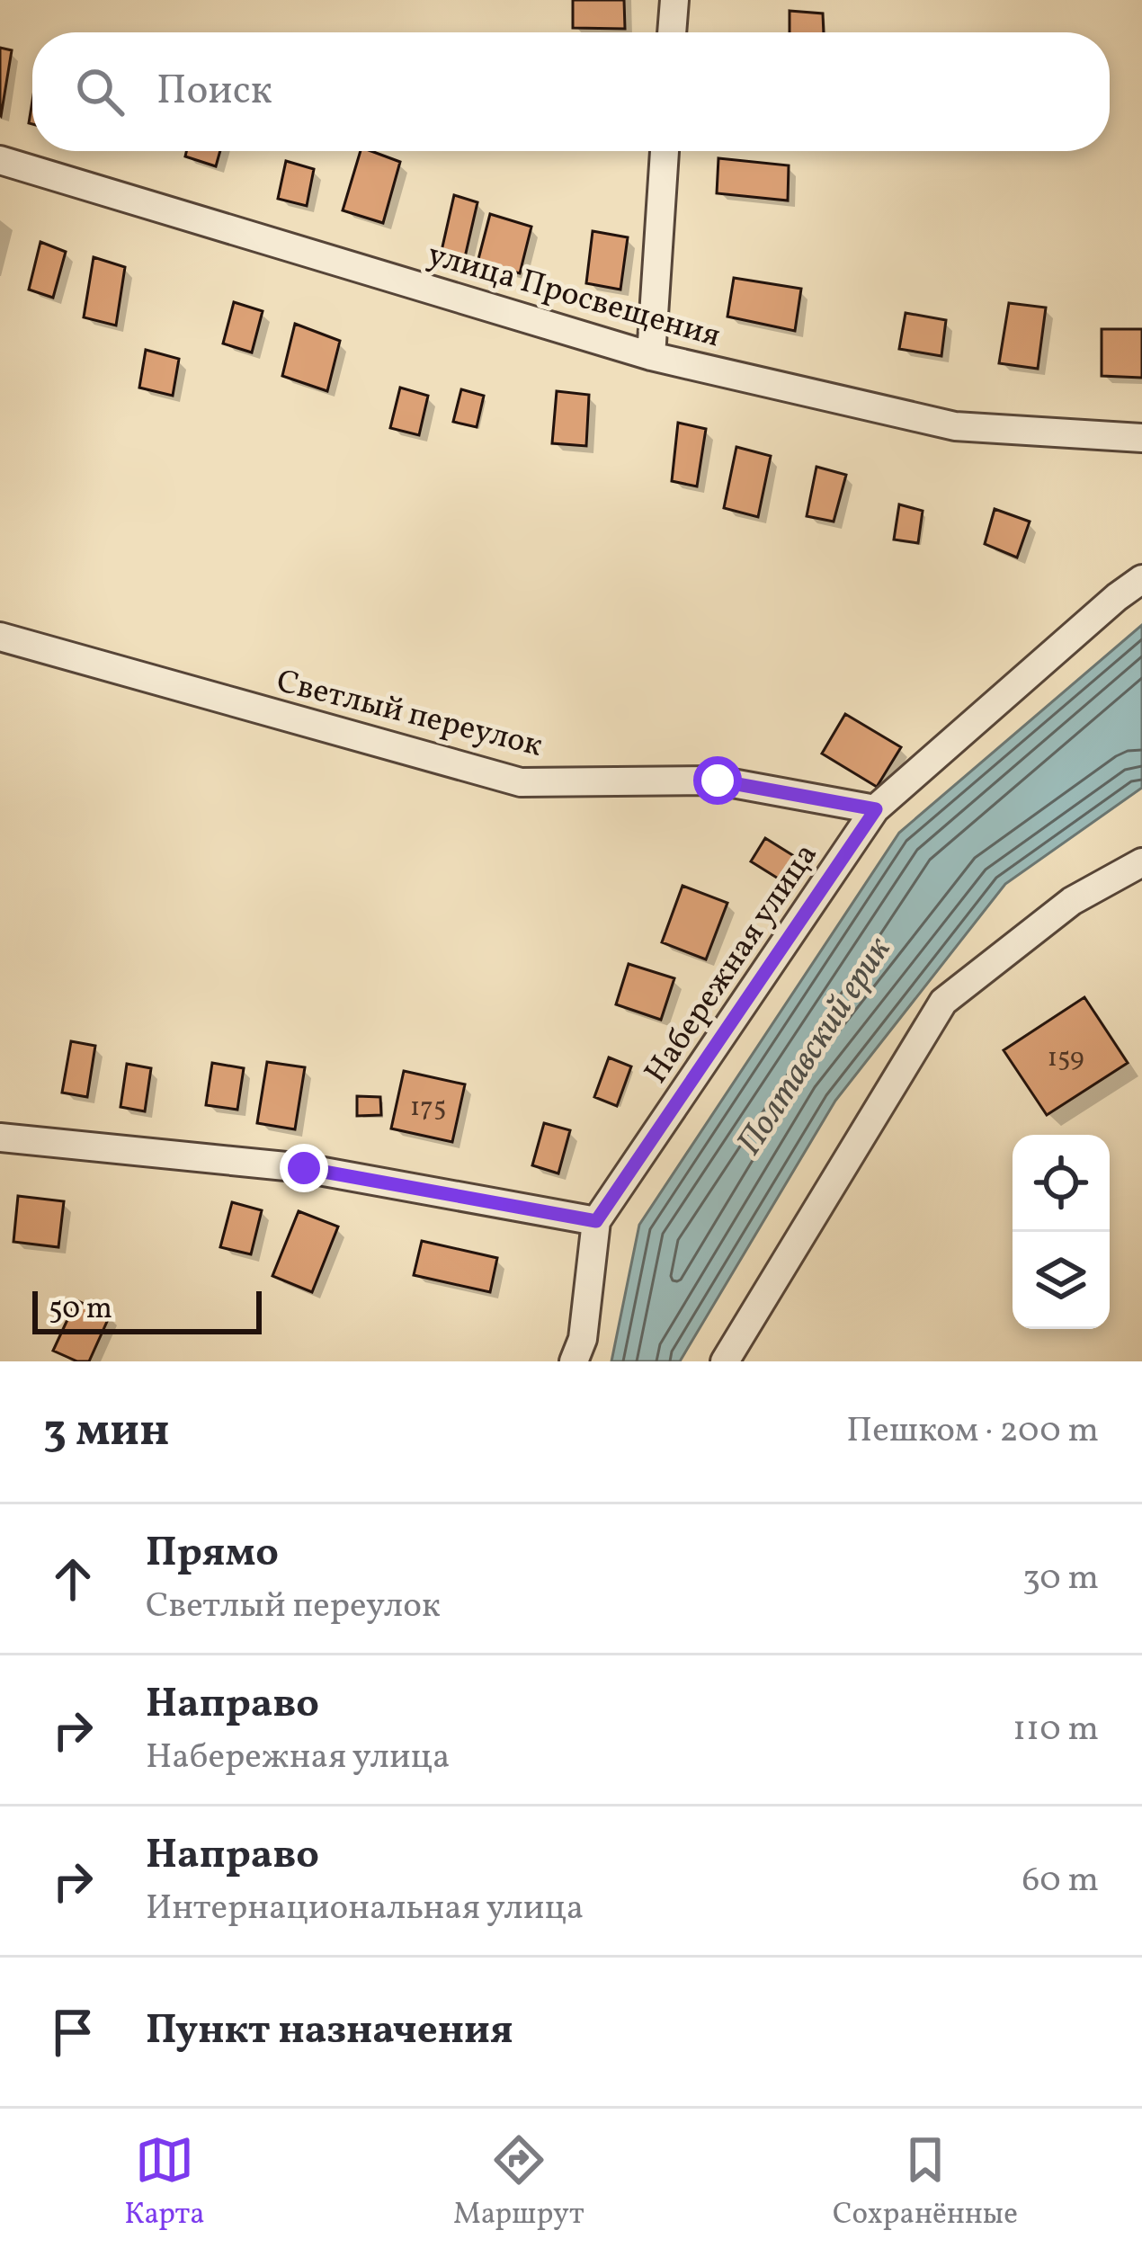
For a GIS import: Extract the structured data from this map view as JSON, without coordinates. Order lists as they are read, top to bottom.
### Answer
{
  "streets": {
    "street": ["улица Просвещения", "Светлый переулок", "Набережная улица"]
  },
  "crossings": [
    ["Светлый переулок", "Набережная улица"]
  ],
  "water": ["Полтавский ерик"],
  "house_numbers": ["159", "175"],
  "scale_bar": "50 m",
  "page": {
    "search": "Поиск",
    "scale": "50 m",
    "heading": ["3 мин", "Пешком · 200 m"],
    "list": [
      ["Прямо", "Светлый переулок", "30 m"],
      ["Направо", "Набережная улица", "110 m"],
      ["Направо", "Интернациональная улица", "60 m"],
      "Пункт назначения"
    ],
    "nav": ["Карта", "Маршрут", "Сохранённые"]
  }
}
